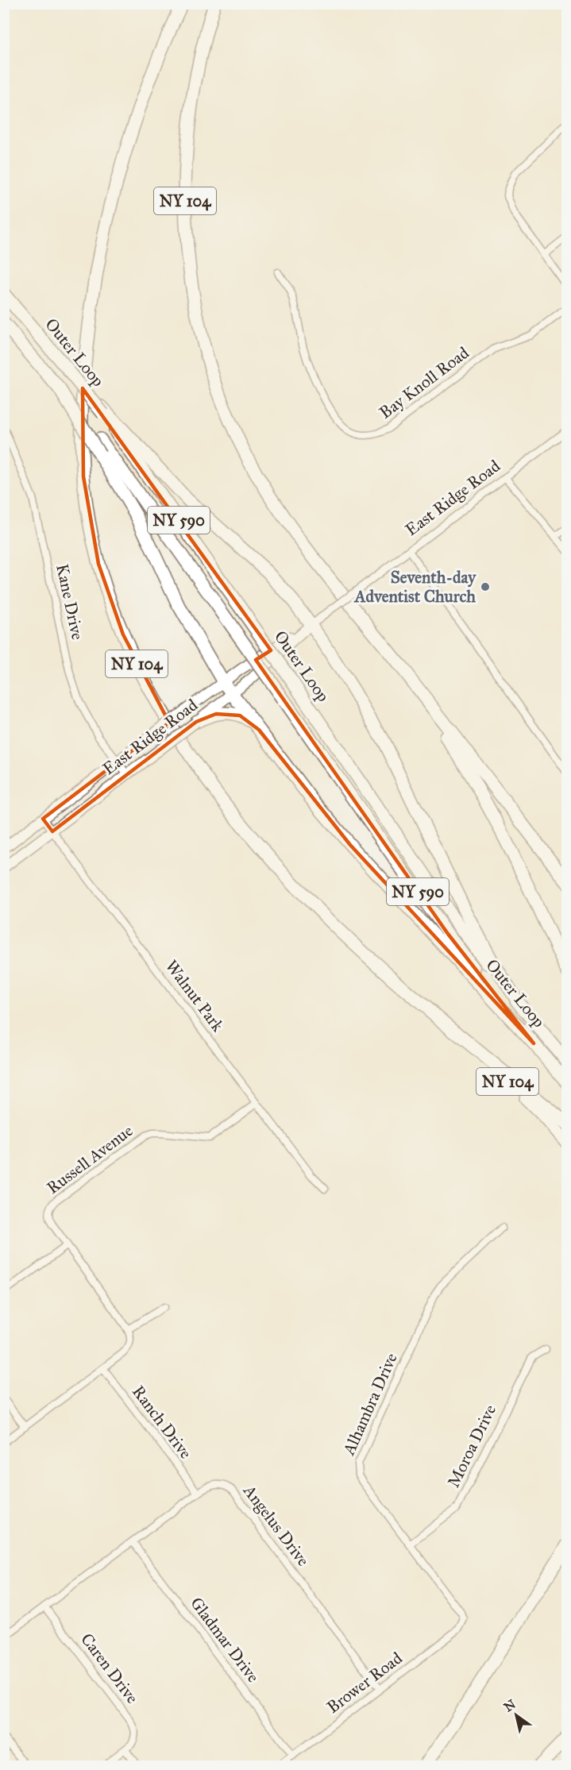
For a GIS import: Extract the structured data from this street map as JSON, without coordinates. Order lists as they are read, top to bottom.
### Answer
{
  "streets": {
    "highway": ["NY 104", "Outer Loop", "NY 590"],
    "main road": ["East Ridge Road"],
    "street": [
      "Bay Knoll Road",
      "Kane Drive",
      "Walnut Park",
      "Russell Avenue",
      "Alhambra Drive",
      "Ranch Drive",
      "Moroa Drive",
      "Angelus Drive",
      "Gladmar Drive",
      "Caren Drive",
      "Brower Road"
    ]
  },
  "crossings": [
    ["East Ridge Road", "Kane Drive"],
    ["East Ridge Road", "Walnut Park"],
    ["Walnut Park", "Russell Avenue"],
    ["Alhambra Drive", "Moroa Drive"],
    ["Alhambra Drive", "Brower Road"],
    ["Ranch Drive", "Angelus Drive"],
    ["Angelus Drive", "Gladmar Drive"],
    ["Angelus Drive", "Caren Drive"],
    ["Angelus Drive", "Brower Road"],
    ["Gladmar Drive", "Brower Road"]
  ],
  "places": ["Seventh-day Adventist Church"],
  "north": "top left"
}
